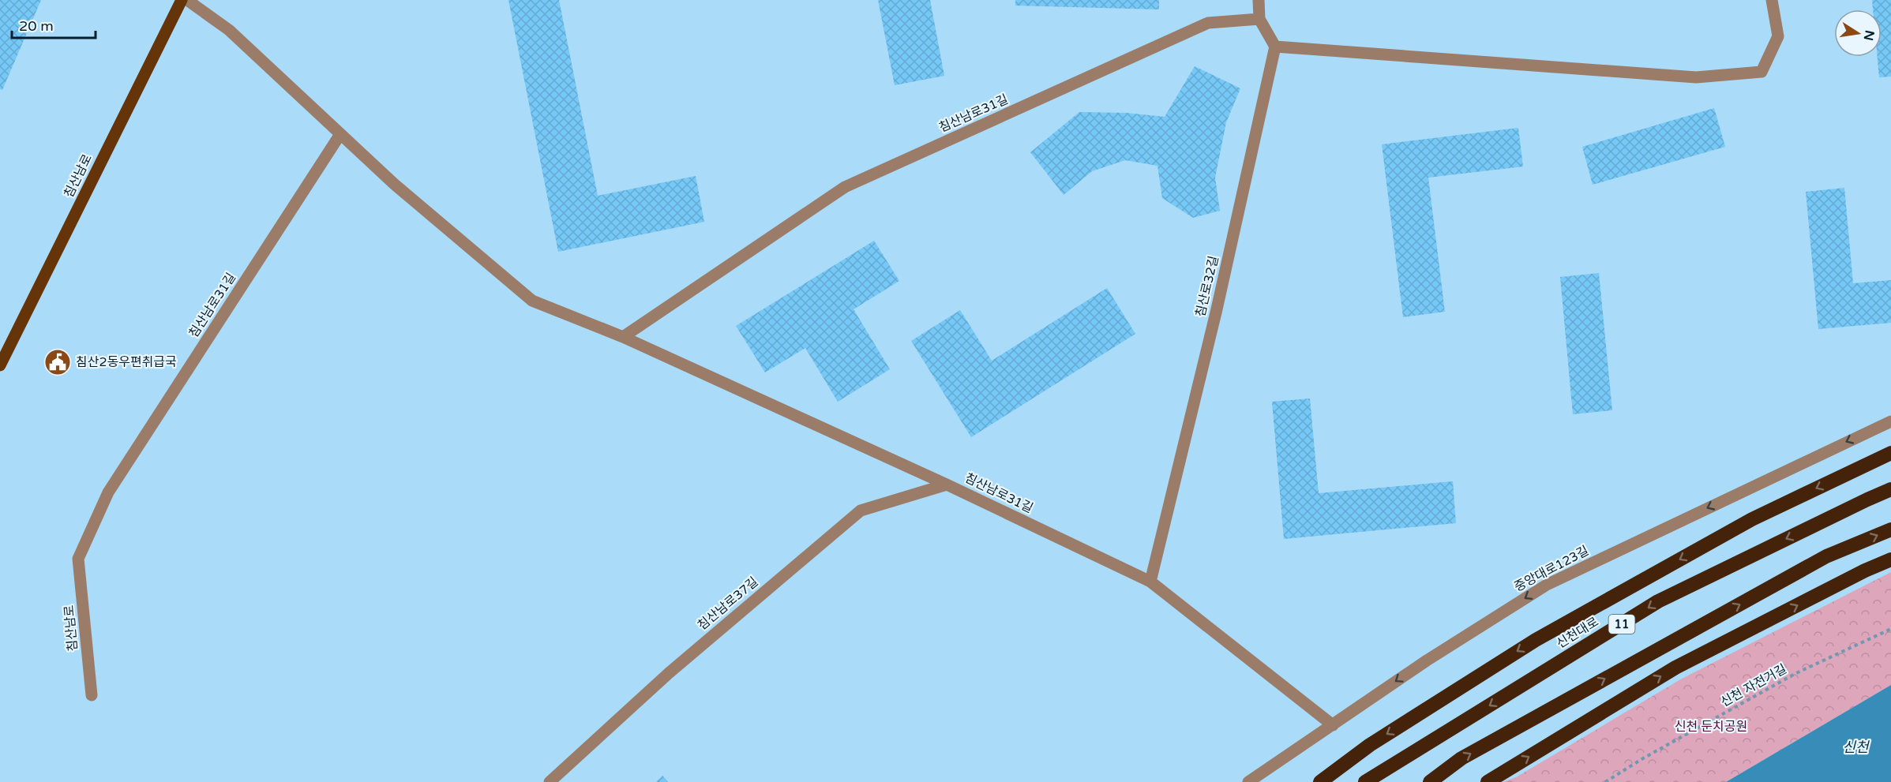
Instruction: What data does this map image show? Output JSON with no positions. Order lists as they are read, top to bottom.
{
  "streets": {
    "highway": ["11", "신천대로"],
    "main road": ["침산남로"],
    "street": [
      "침산남로31길",
      "침산로32길",
      "중앙대로123길",
      "침산남로37길"
    ],
    "path": ["신천 자전거길"]
  },
  "crossings": [
    ["침산남로31길", "침산남로"],
    ["침산남로31길", "침산로32길"],
    ["침산남로31길", "중앙대로123길"],
    ["침산남로31길", "침산남로37길"]
  ],
  "one_way": ["중앙대로123길"],
  "water": ["신천"],
  "parks": ["신천 둔치공원"],
  "places": {
    "public building": ["침산2동우편취급국"]
  },
  "scale_bar": "20 m",
  "north": "right"
}
